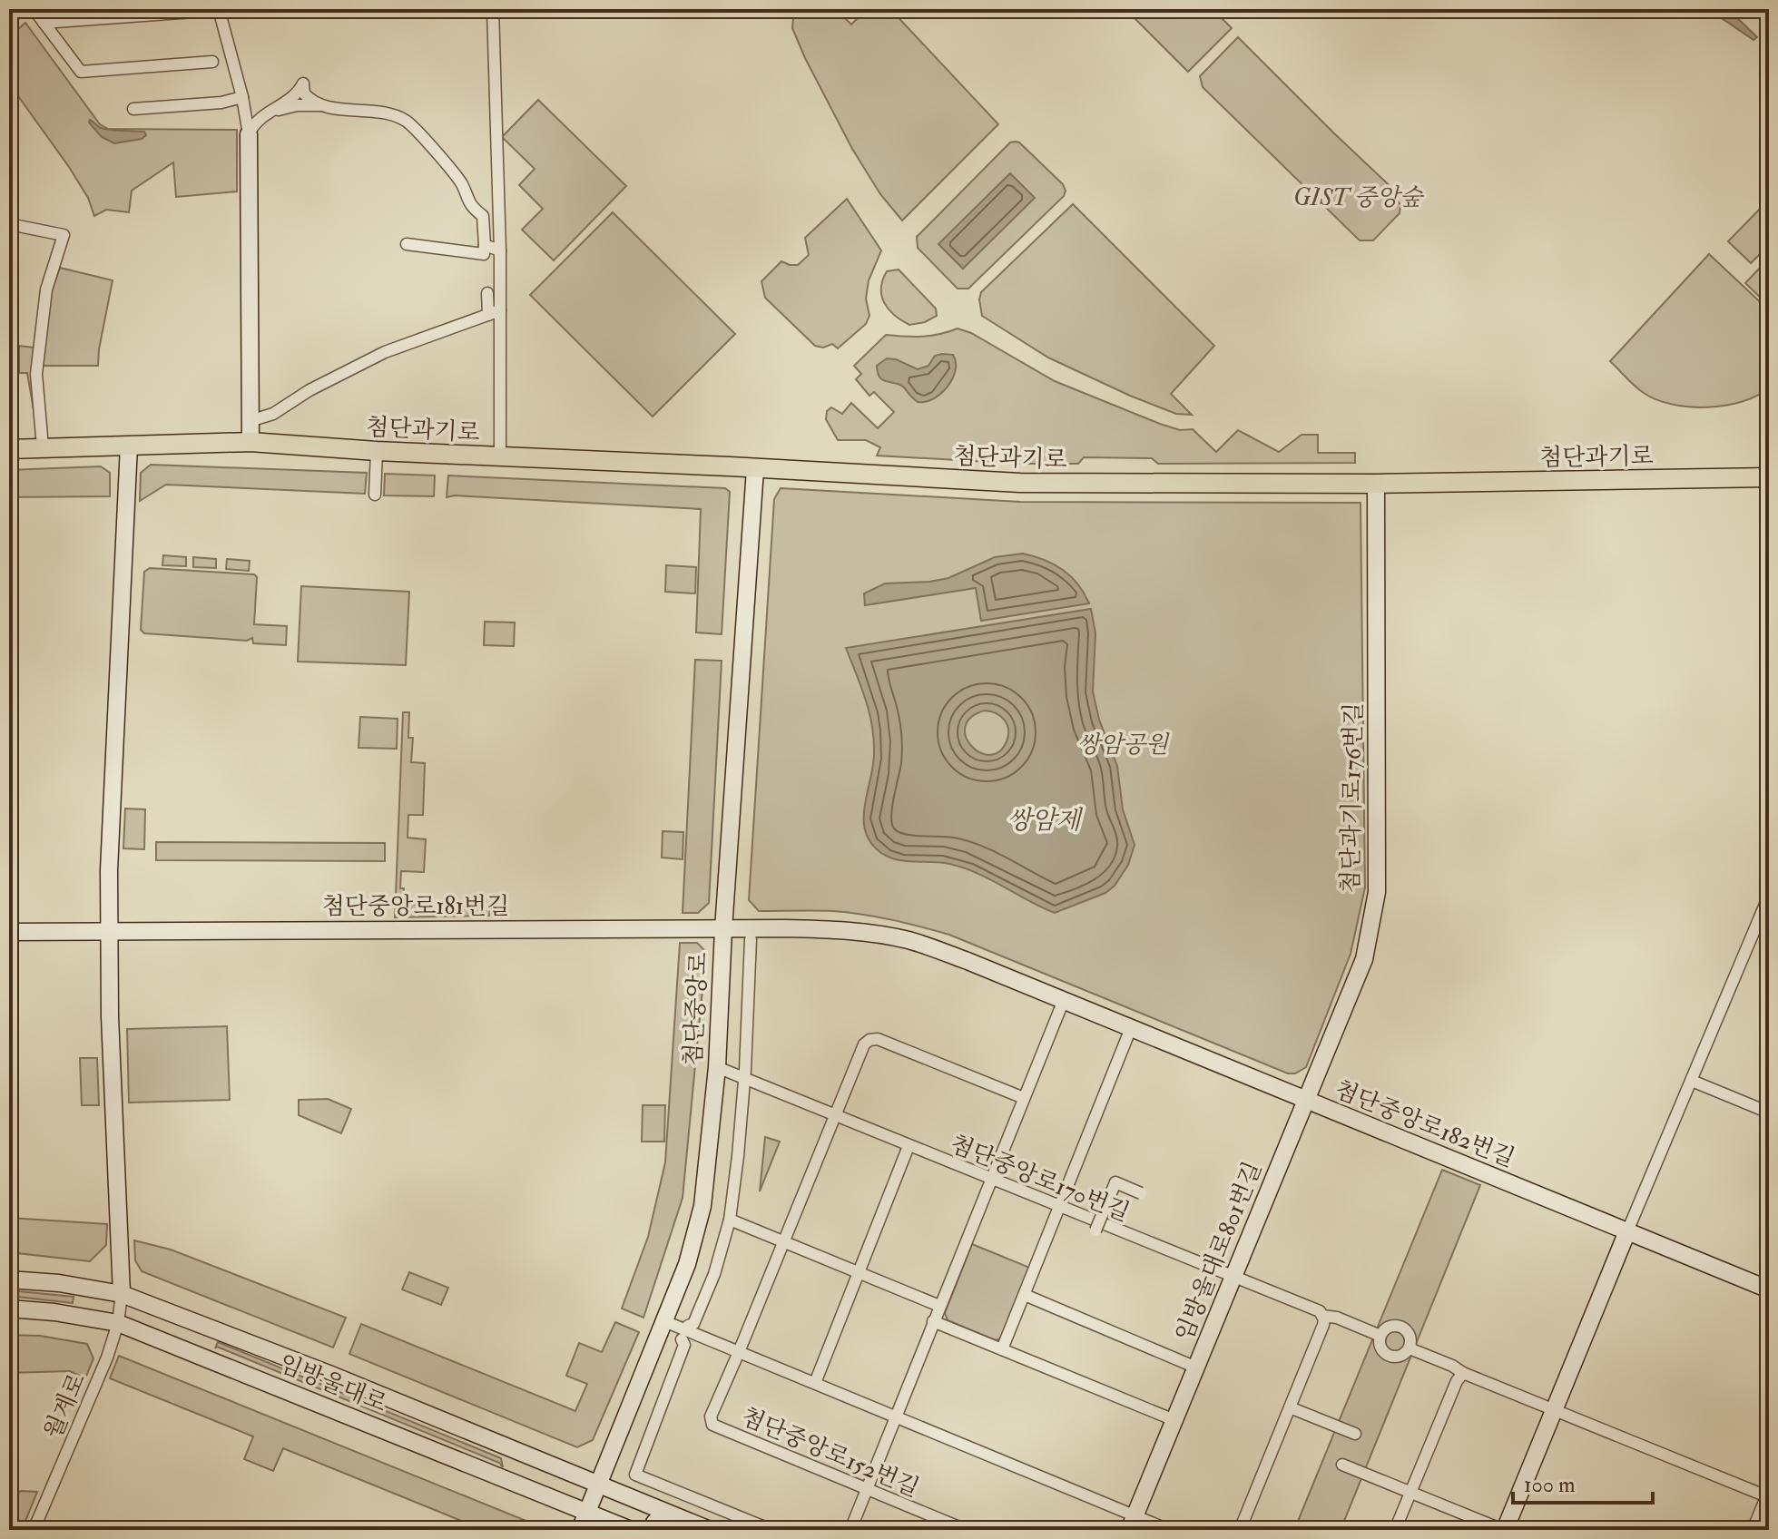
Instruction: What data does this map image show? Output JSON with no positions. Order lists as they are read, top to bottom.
{
  "streets": {
    "main road": ["첨단과기로"],
    "street": [
      "첨단과기로176번길",
      "첨단중앙로181번길",
      "첨단중앙로",
      "첨단중앙로182번길",
      "첨단중앙로170번길",
      "임방울대로801번길",
      "임방울대로",
      "월계로",
      "첨단중앙로152번길"
    ]
  },
  "crossings": [
    ["첨단과기로", "첨단과기로176번길"],
    ["첨단과기로", "첨단중앙로"],
    ["첨단과기로176번길", "첨단중앙로182번길"],
    ["첨단과기로176번길", "임방울대로801번길"],
    ["첨단중앙로181번길", "첨단중앙로"],
    ["첨단중앙로181번길", "첨단중앙로182번길"],
    ["첨단중앙로", "첨단중앙로182번길"],
    ["첨단중앙로", "첨단중앙로170번길"],
    ["첨단중앙로", "임방울대로"],
    ["첨단중앙로182번길", "임방울대로801번길"],
    ["첨단중앙로170번길", "임방울대로801번길"],
    ["첨단중앙로170번길", "첨단중앙로152번길"],
    ["임방울대로", "월계로"]
  ],
  "water": ["쌍암제"],
  "parks": ["GIST 중앙숲", "쌍암공원"],
  "scale_bar": "100 m"
}
